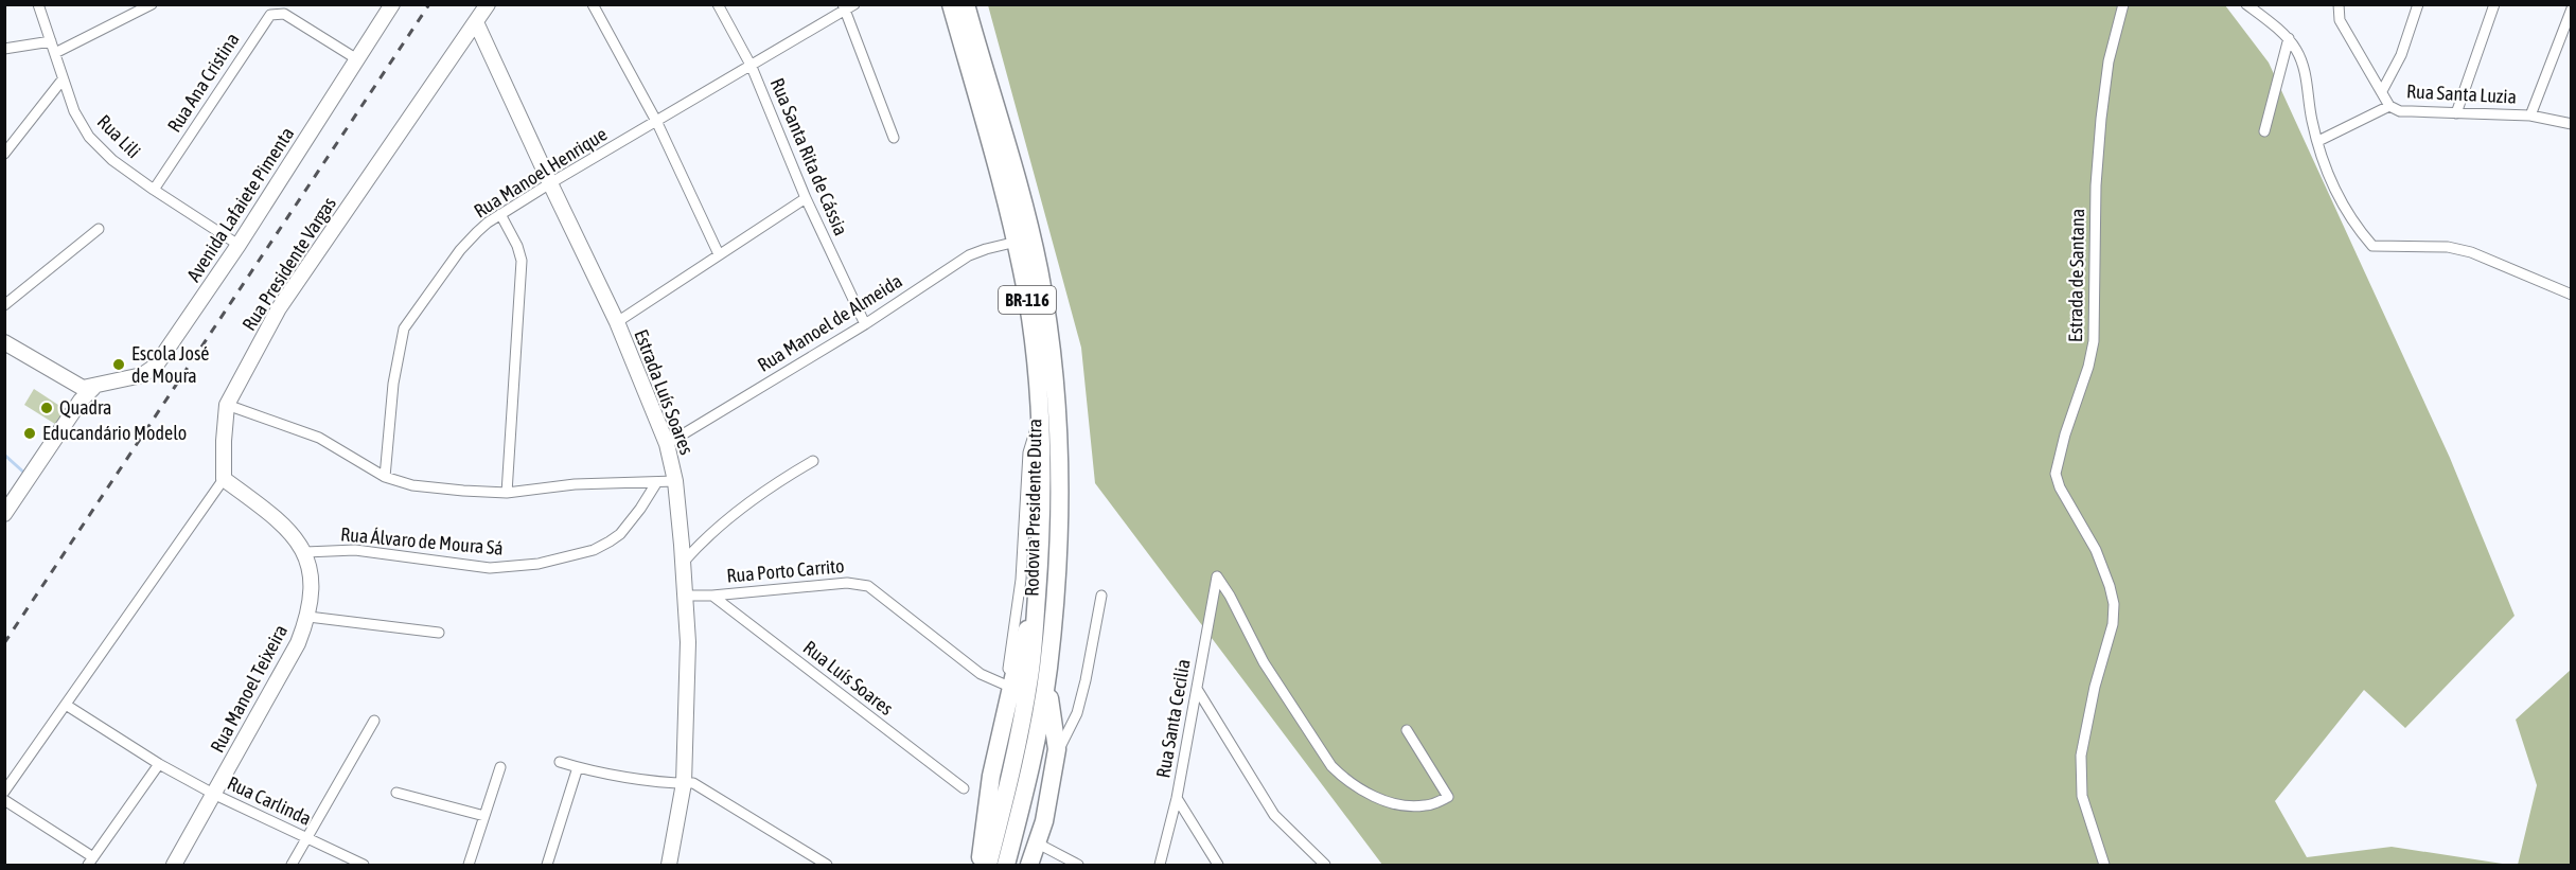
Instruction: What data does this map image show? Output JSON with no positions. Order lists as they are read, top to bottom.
{
  "streets": {
    "highway": ["BR-116", "Rodovia Presidente Dutra"],
    "main road": [
      "Avenida Lafaiete Pimenta",
      "Rua Presidente Vargas",
      "Estrada Luís Soares",
      "Rua Manoel Teixeira"
    ],
    "street": [
      "Rua Ana Cristina",
      "Rua Santa Luzia",
      "Rua Lili",
      "Rua Santa Rita de Cássia",
      "Rua Manoel Henrique",
      "Estrada de Santana",
      "Rua Manoel de Almeida",
      "Rua Álvaro de Moura Sá",
      "Rua Porto Carrito",
      "Rua Luís Soares",
      "Rua Santa Cecilia",
      "Rua Carlinda"
    ]
  },
  "crossings": [
    ["Rua Ana Cristina", "Rua Lili"],
    ["Rua Ana Cristina", "Avenida Lafaiete Pimenta"],
    ["Rua Lili", "Avenida Lafaiete Pimenta"],
    ["Rua Santa Rita de Cássia", "Rua Manoel Henrique"],
    ["Rua Santa Rita de Cássia", "Rua Manoel de Almeida"],
    ["Rua Manoel Henrique", "Estrada Luís Soares"],
    ["Rua Presidente Vargas", "Estrada Luís Soares"],
    ["Rua Presidente Vargas", "Rua Manoel Teixeira"],
    ["Rua Manoel de Almeida", "Estrada Luís Soares"],
    ["Rua Manoel de Almeida", "Rodovia Presidente Dutra"],
    ["Estrada Luís Soares", "Rua Porto Carrito"],
    ["Rua Álvaro de Moura Sá", "Rua Manoel Teixeira"],
    ["Rua Porto Carrito", "Rua Luís Soares"],
    ["Rua Manoel Teixeira", "Rua Carlinda"]
  ],
  "places": ["Escola José de Moura", "Quadra", "Educandário Modelo"]
}
